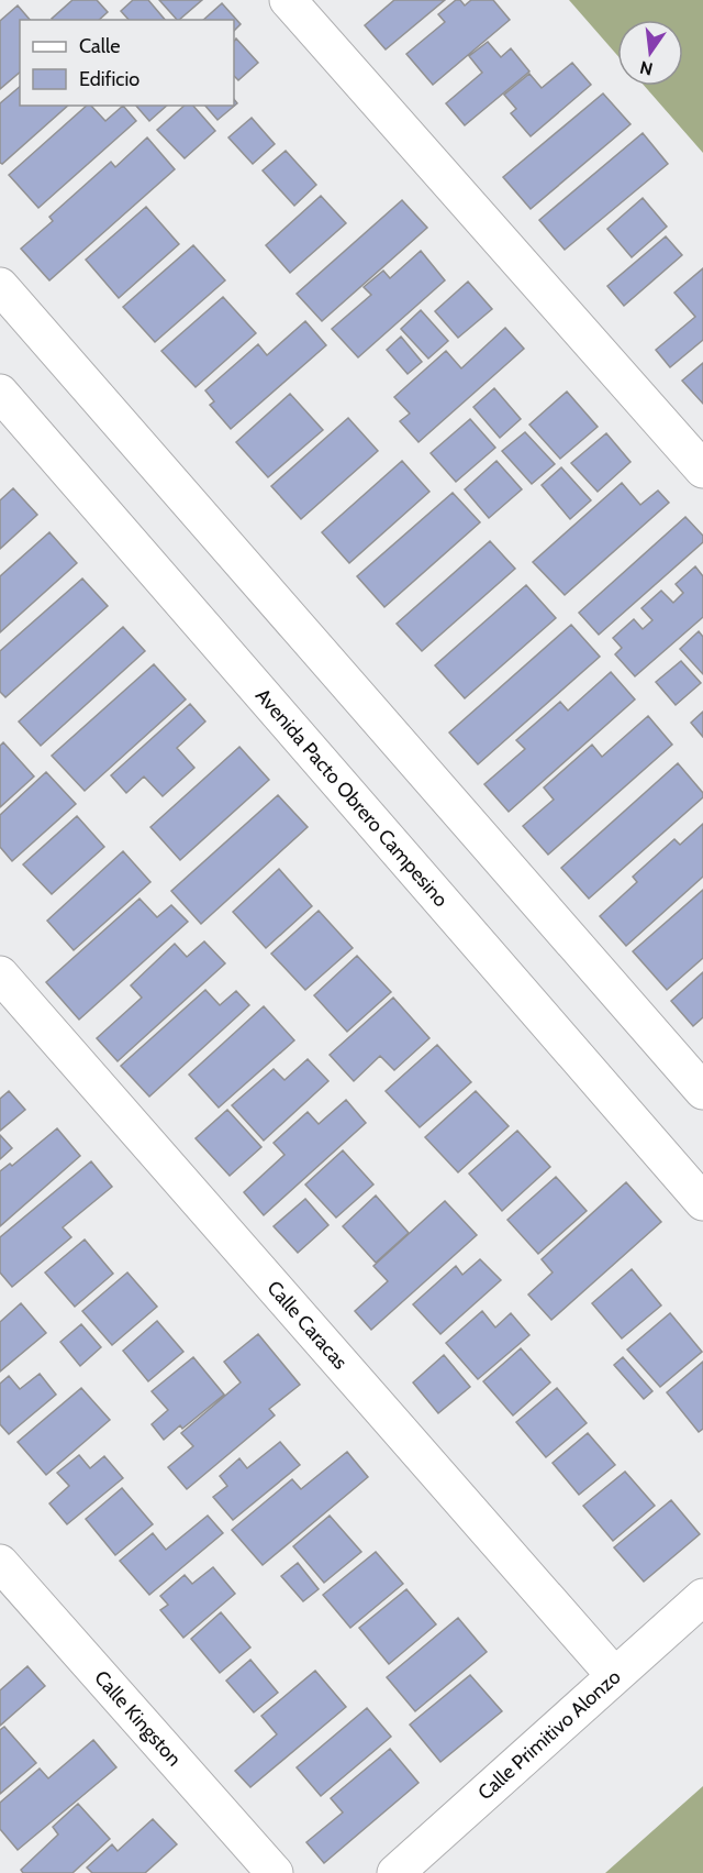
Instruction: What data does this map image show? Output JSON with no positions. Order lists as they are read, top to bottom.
{
  "streets": {
    "street": [
      "Avenida Pacto Obrero Campesino",
      "Calle Caracas",
      "Calle Kingston",
      "Calle Primitivo Alonzo"
    ]
  },
  "crossings": [
    ["Calle Caracas", "Calle Primitivo Alonzo"]
  ],
  "legend": ["Calle", "Edificio"],
  "north": "bottom"
}
